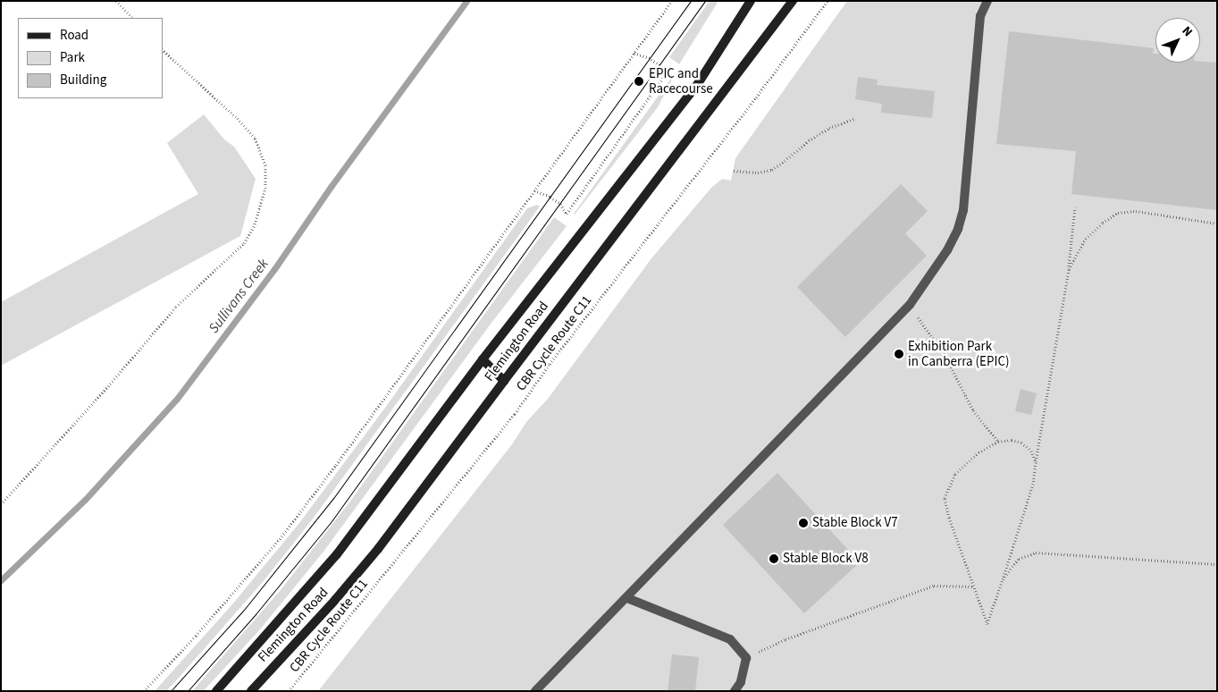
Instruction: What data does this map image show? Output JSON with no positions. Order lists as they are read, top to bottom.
{
  "streets": {
    "main road": ["Flemington Road"],
    "path": ["CBR Cycle Route C11"]
  },
  "water": ["Sullivans Creek"],
  "places": [
    "EPIC and Racecourse",
    "Exhibition Park in Canberra (EPIC)",
    "Stable Block V7",
    "Stable Block V8"
  ],
  "legend": ["Road", "Park", "Building"],
  "north": "top right"
}
